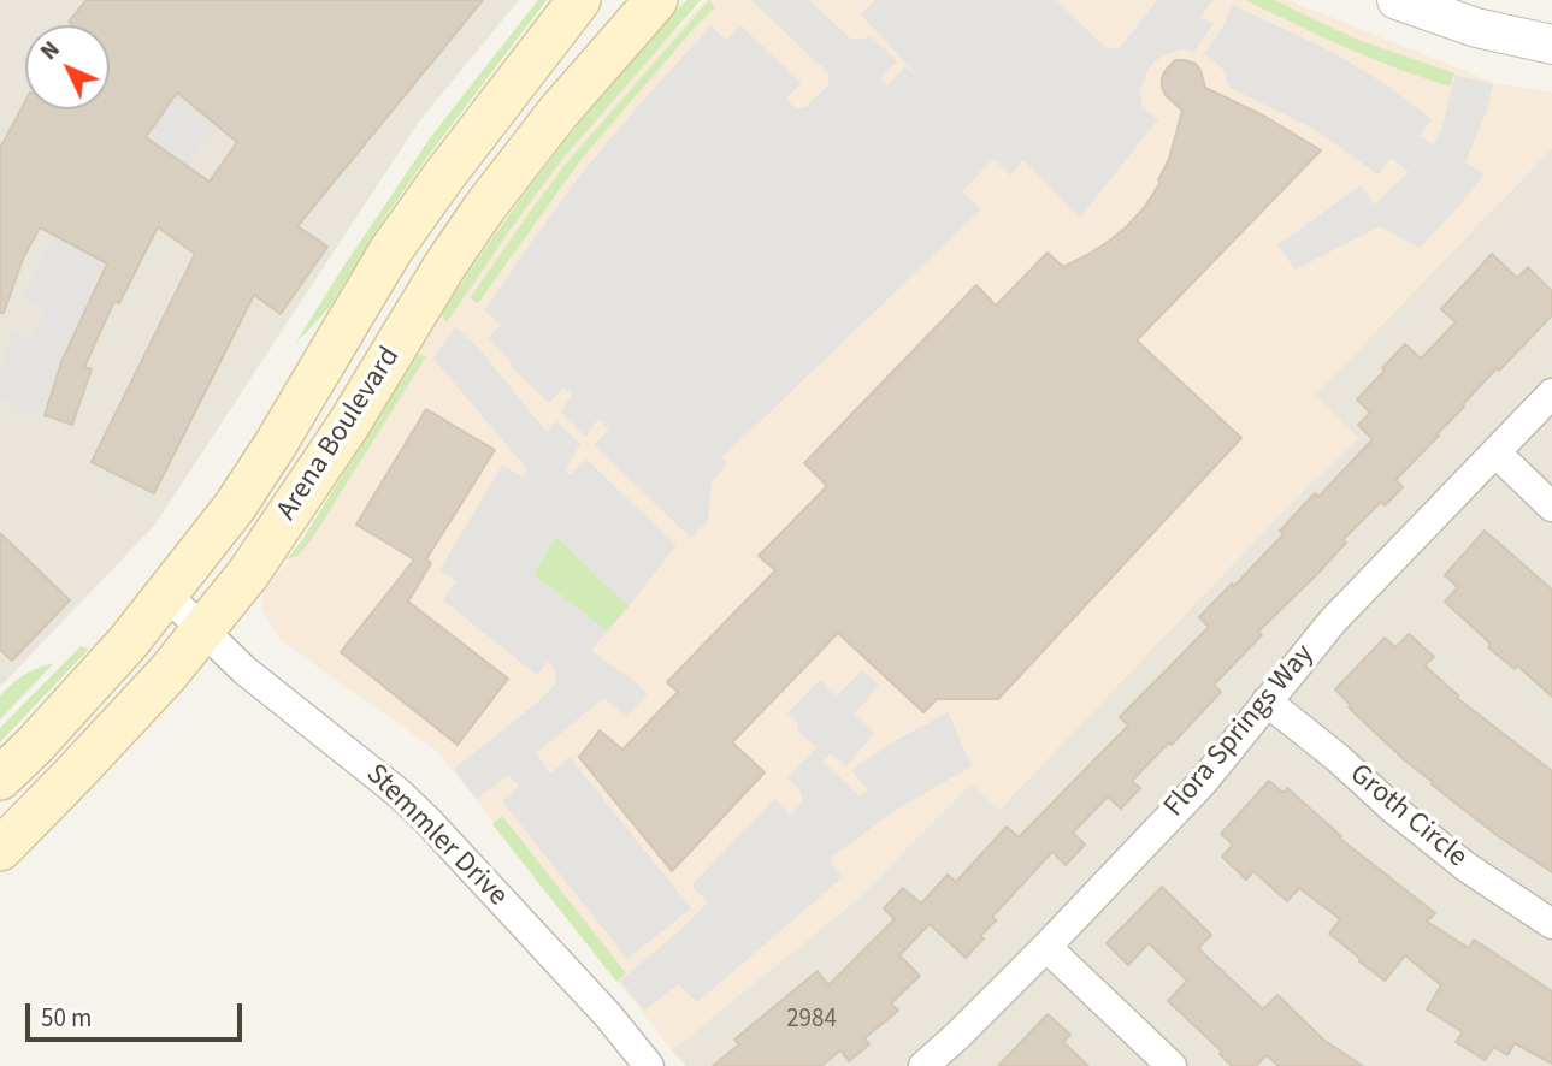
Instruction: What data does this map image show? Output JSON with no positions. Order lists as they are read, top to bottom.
{
  "streets": {
    "main road": ["Arena Boulevard"],
    "street": ["Flora Springs Way", "Groth Circle", "Stemmler Drive"]
  },
  "crossings": [
    ["Arena Boulevard", "Stemmler Drive"],
    ["Flora Springs Way", "Groth Circle"]
  ],
  "house_numbers": ["2984"],
  "scale_bar": "50 m",
  "north": "top left"
}
